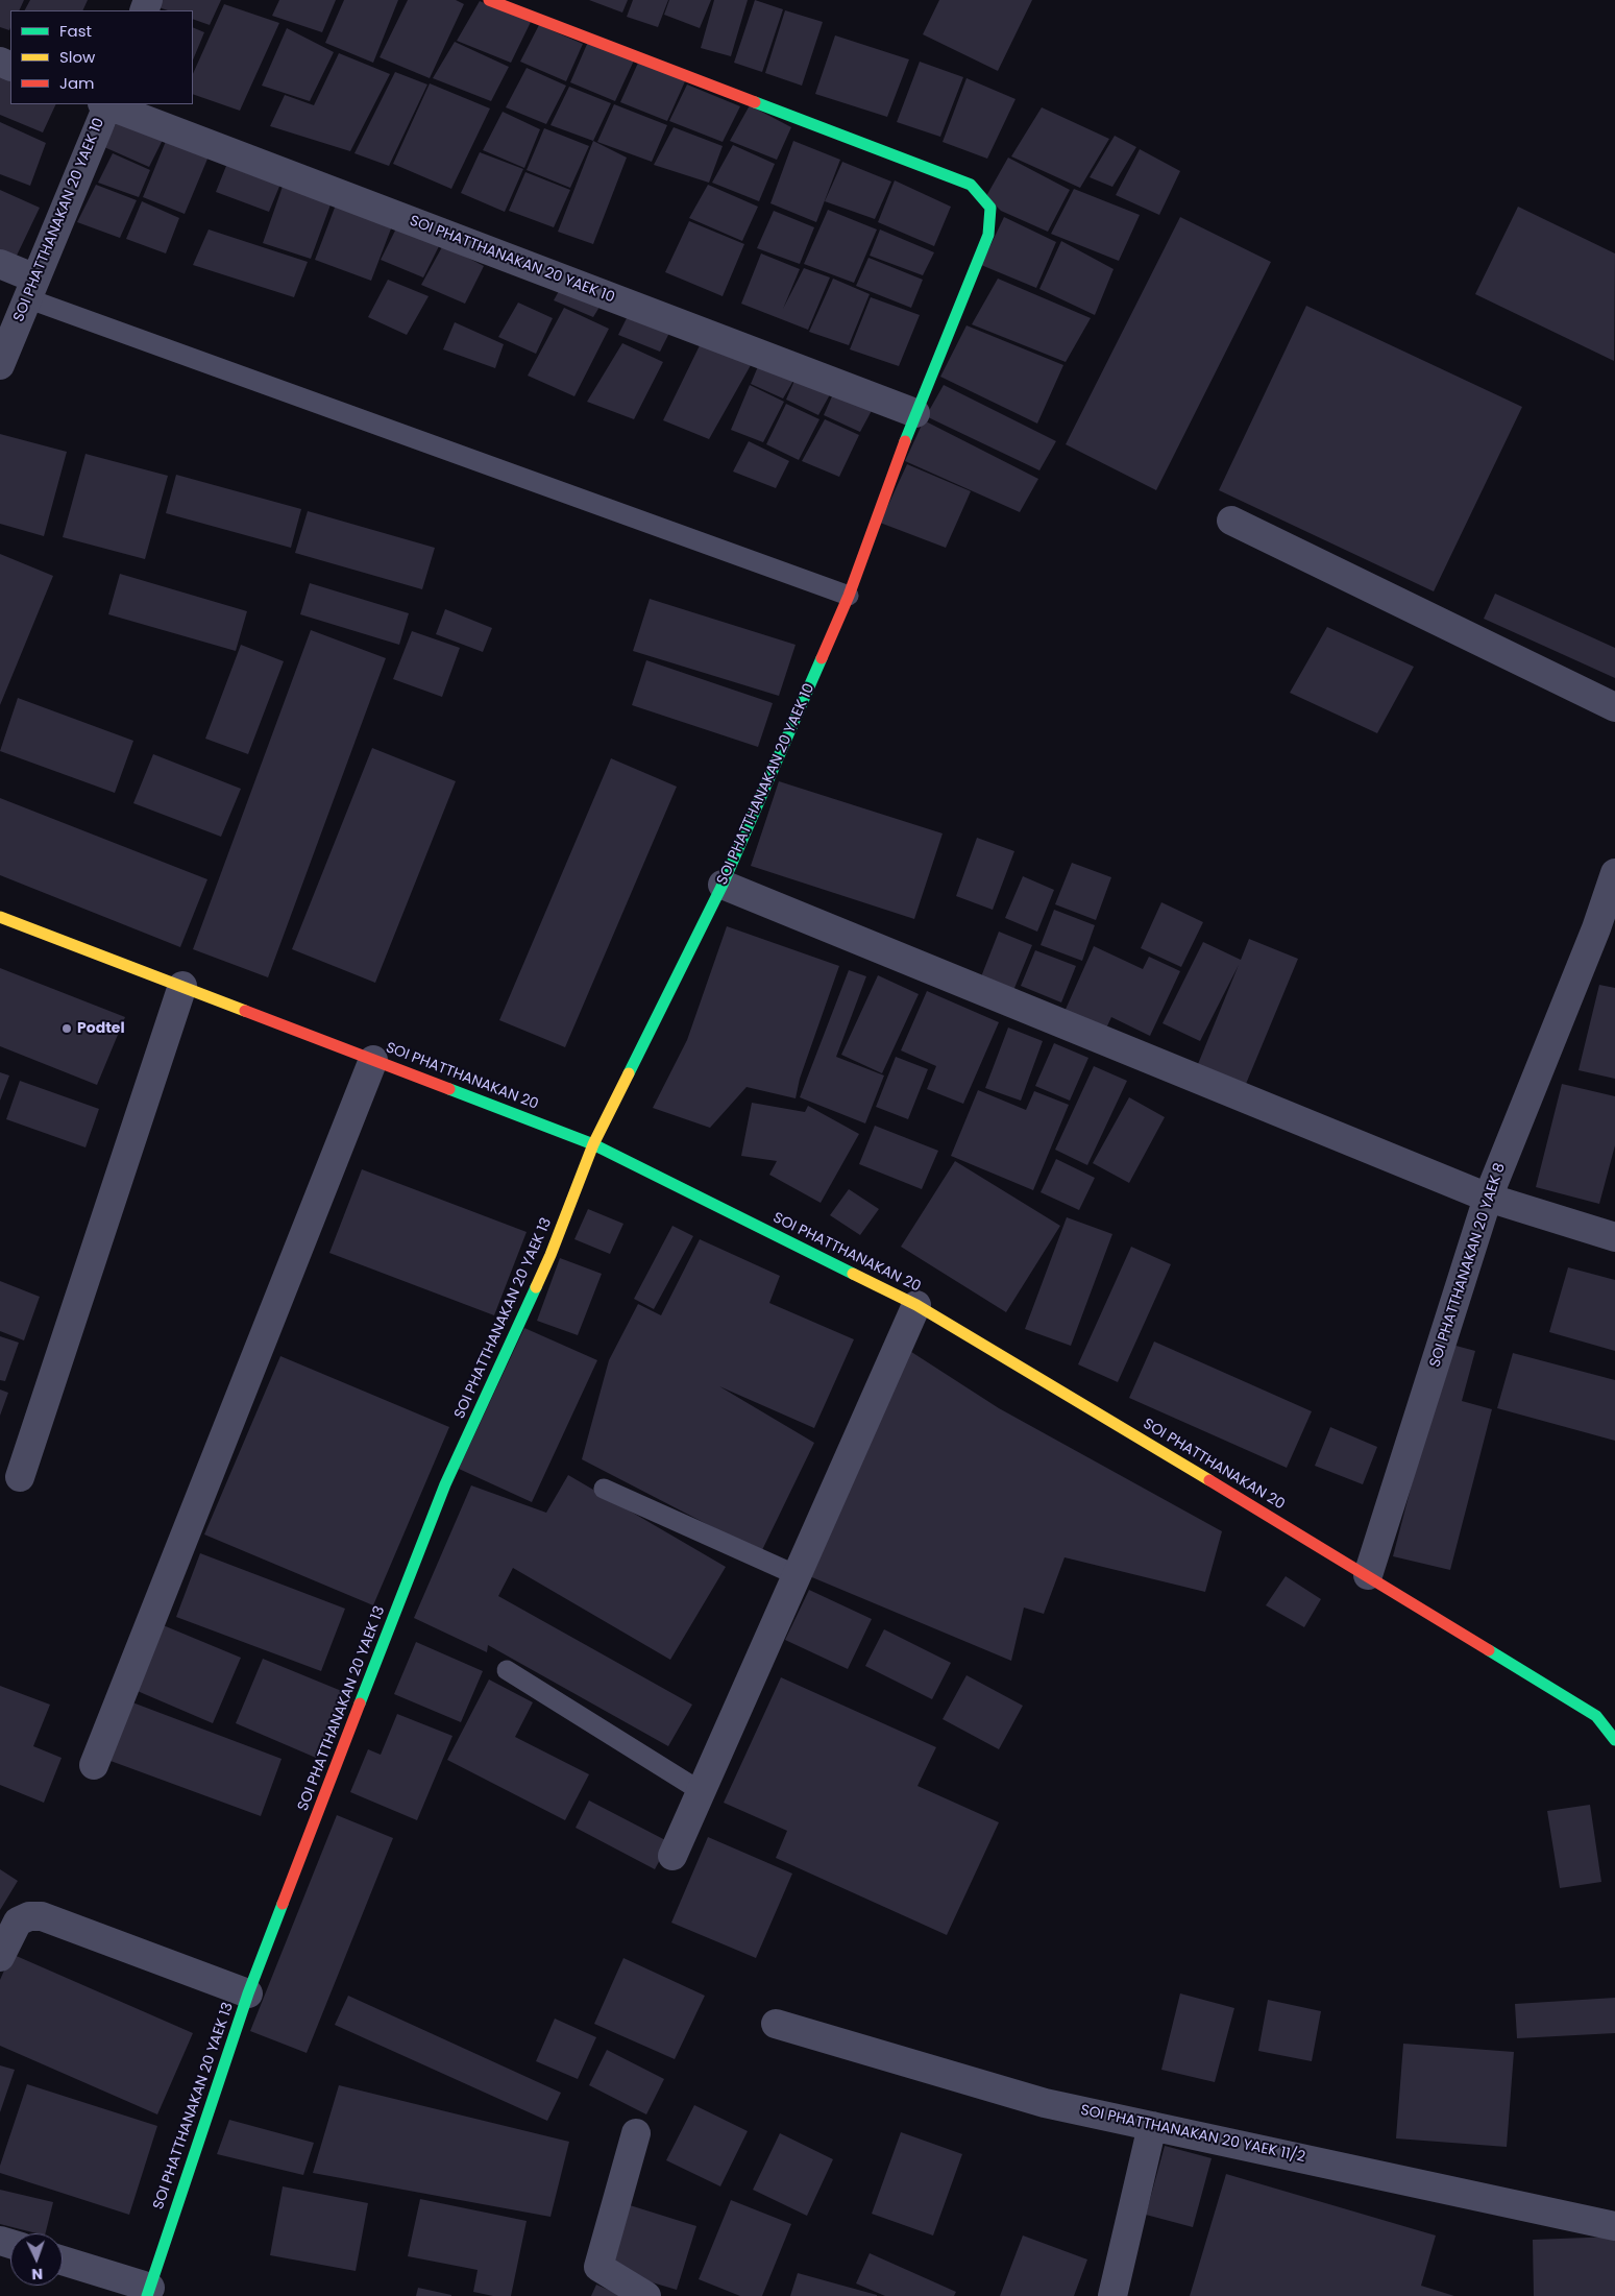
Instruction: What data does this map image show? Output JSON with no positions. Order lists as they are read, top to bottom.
{
  "streets": {
    "street": [
      "SOI PHATTHANAKAN 20 YAEK 10",
      "SOI PHATTHANAKAN 20",
      "SOI PHATTHANAKAN 20 YAEK 8",
      "SOI PHATTHANAKAN 20 YAEK 13",
      "SOI PHATTHANAKAN 20 YAEK 11/2"
    ]
  },
  "crossings": [
    ["SOI PHATTHANAKAN 20 YAEK 10", "SOI PHATTHANAKAN 20"],
    ["SOI PHATTHANAKAN 20 YAEK 10", "SOI PHATTHANAKAN 20 YAEK 13"],
    ["SOI PHATTHANAKAN 20", "SOI PHATTHANAKAN 20 YAEK 8"],
    ["SOI PHATTHANAKAN 20", "SOI PHATTHANAKAN 20 YAEK 13"]
  ],
  "places": ["Podtel"],
  "legend": ["Fast", "Slow", "Jam"],
  "north": "bottom"
}
